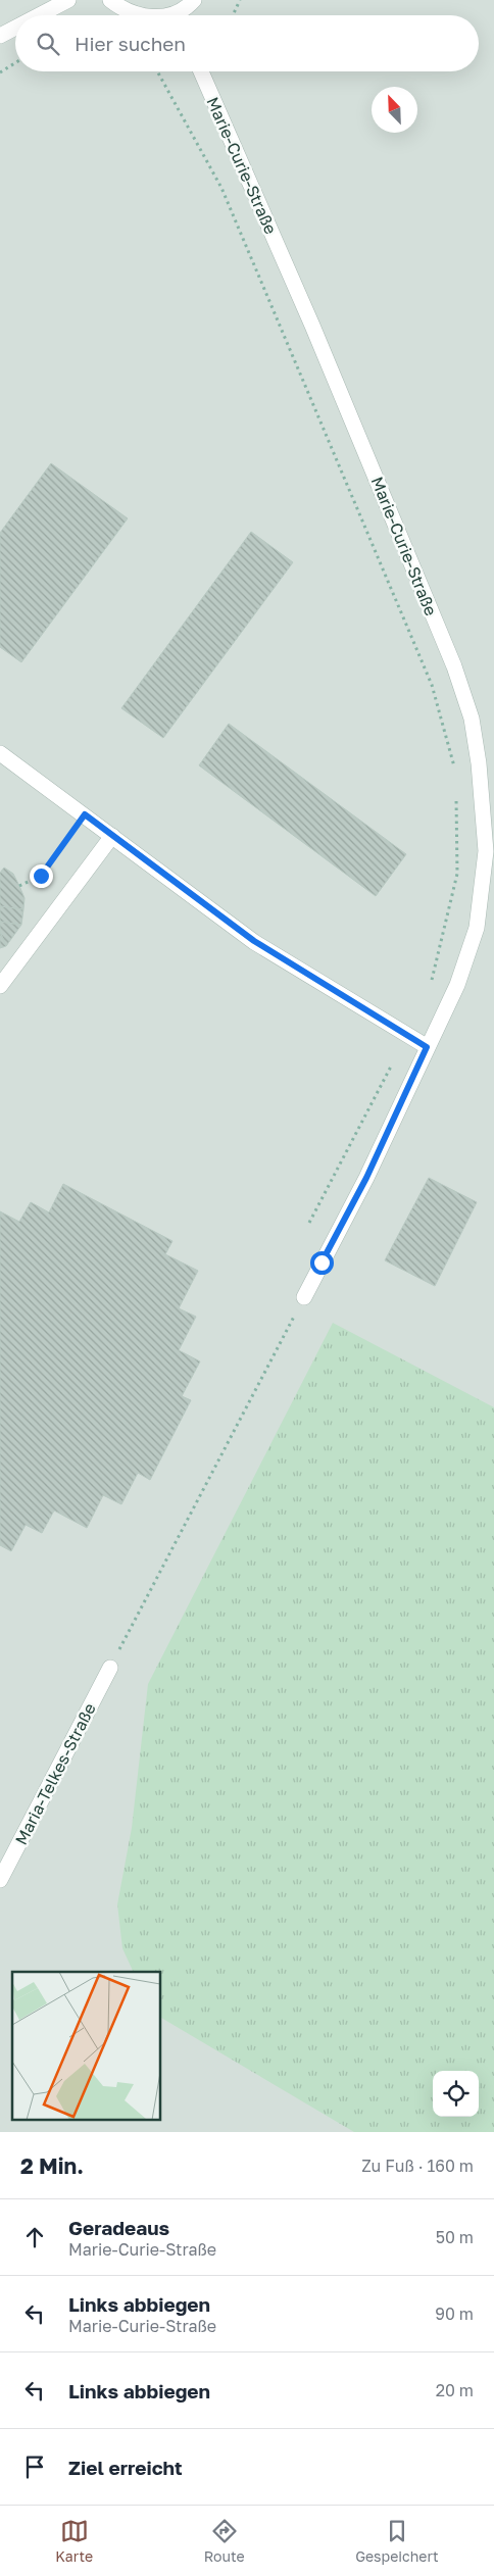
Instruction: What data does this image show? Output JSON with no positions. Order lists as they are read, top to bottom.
{
  "streets": {
    "street": ["Marie-Curie-Straße", "Maria-Telkes-Straße"]
  },
  "north": "top left",
  "page": {
    "search": "Hier suchen",
    "heading": ["2 Min.", "Zu Fuß · 160 m"],
    "list": [
      ["Geradeaus", "Marie-Curie-Straße", "50 m"],
      ["Links abbiegen", "Marie-Curie-Straße", "90 m"],
      ["Links abbiegen", "20 m"],
      "Ziel erreicht"
    ],
    "nav": ["Karte", "Route", "Gespeichert"]
  }
}
